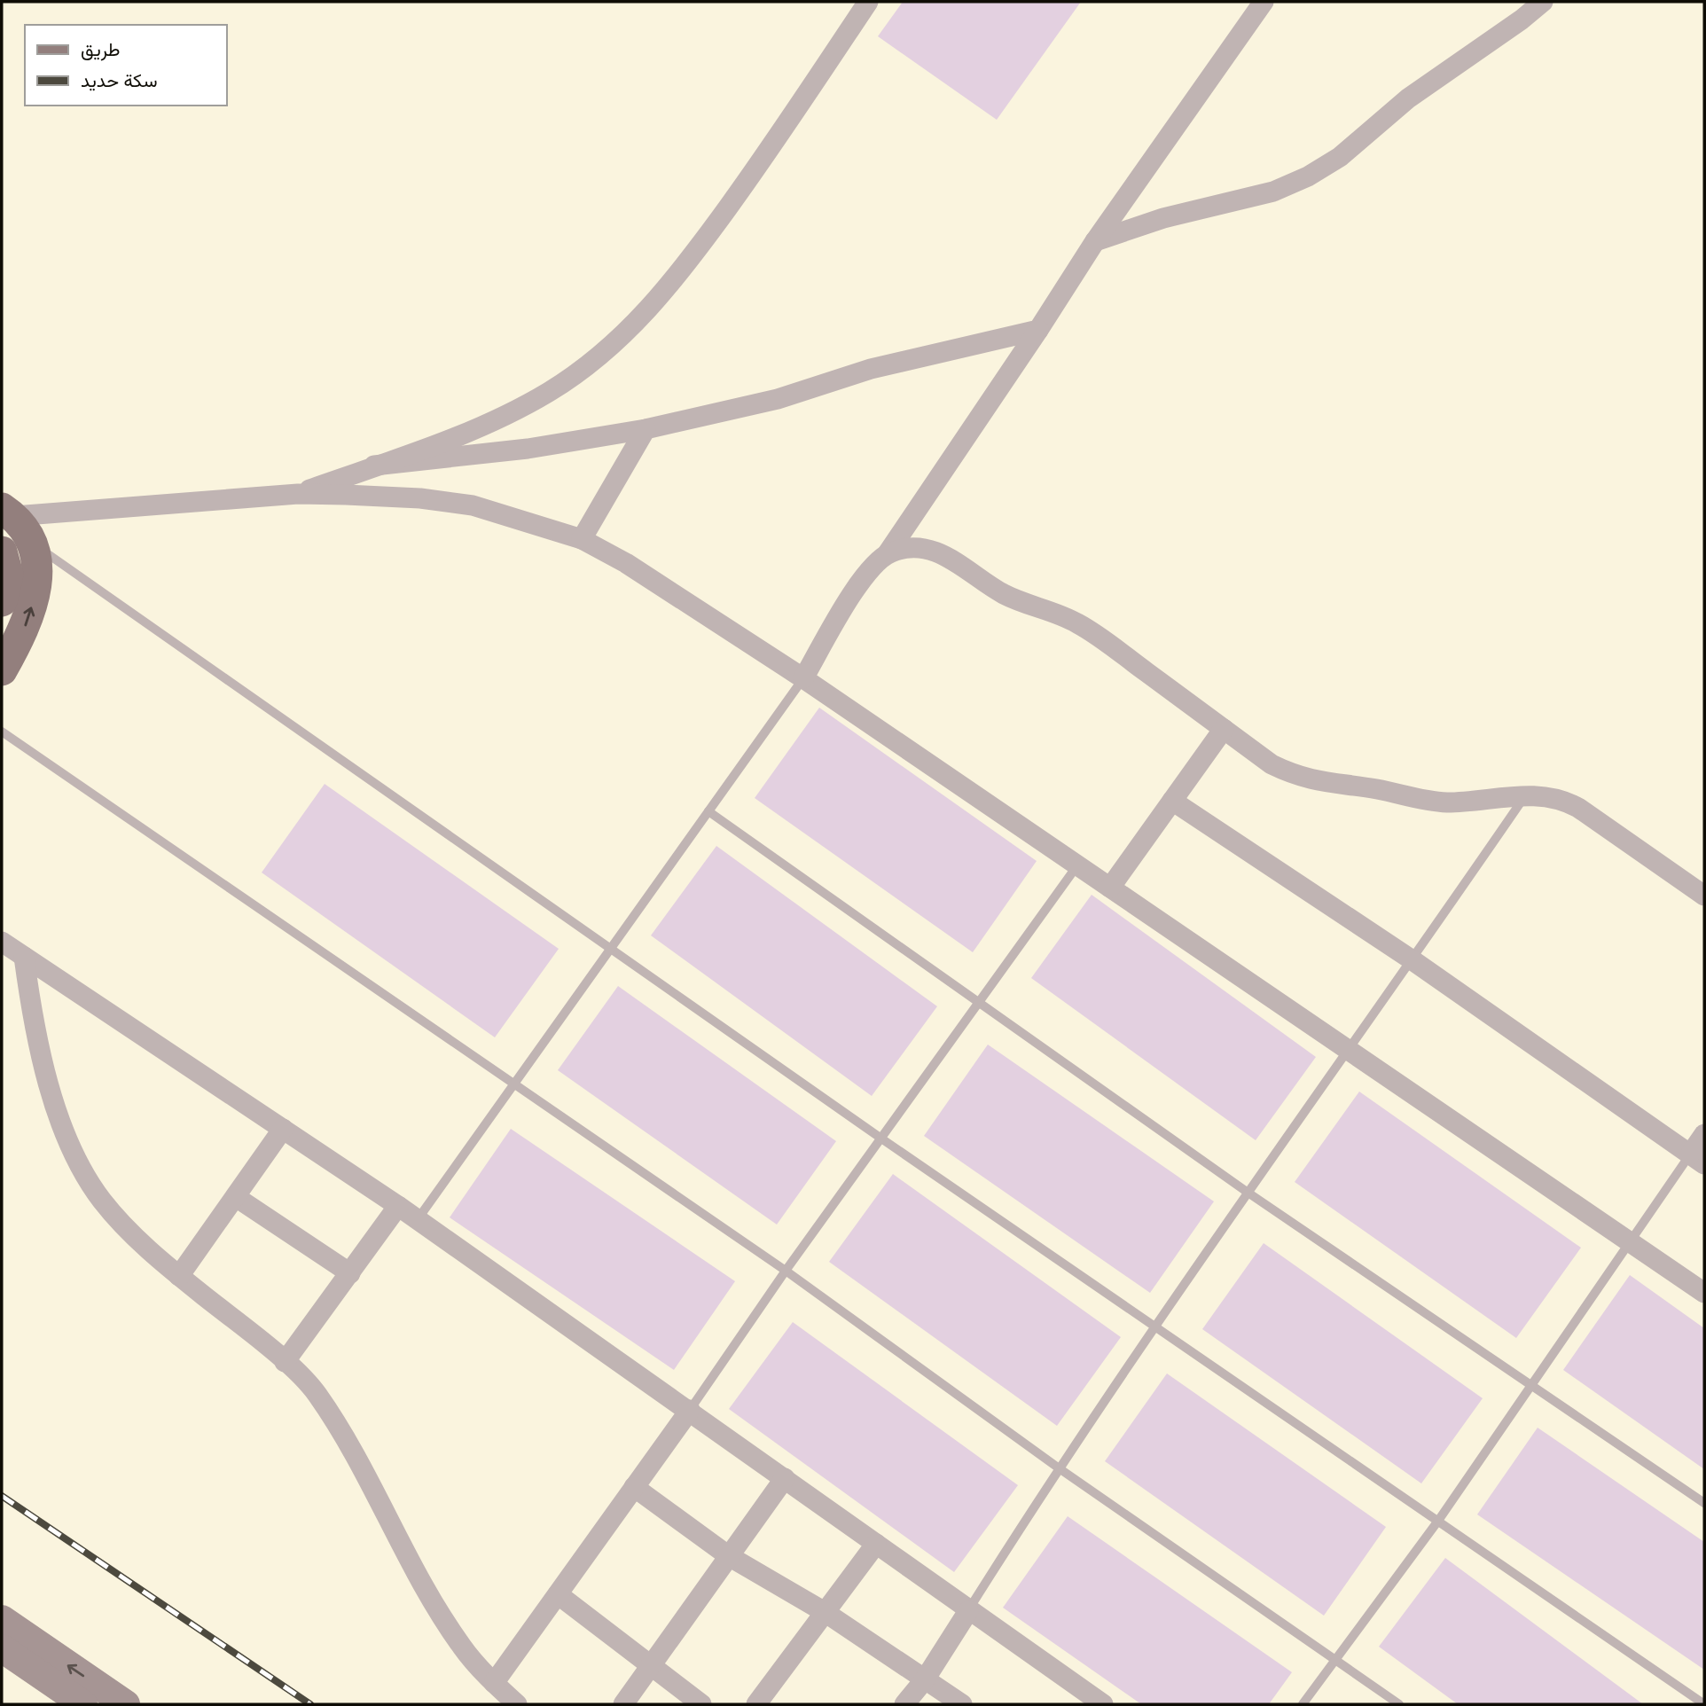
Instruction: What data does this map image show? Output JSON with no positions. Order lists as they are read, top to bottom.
{
  "legend": ["طريق", "سكة حديد"]
}
